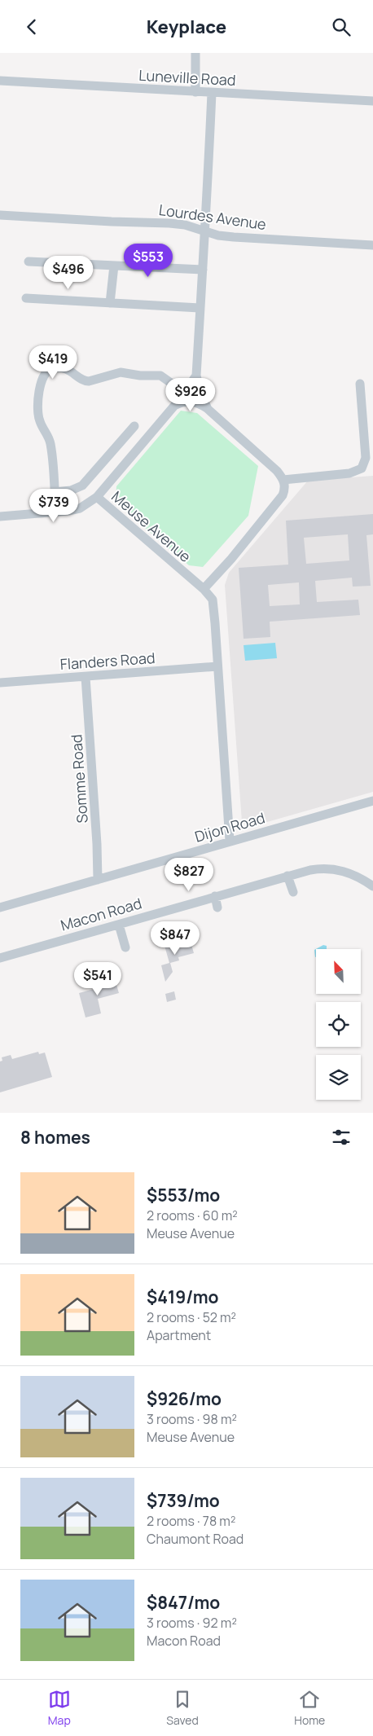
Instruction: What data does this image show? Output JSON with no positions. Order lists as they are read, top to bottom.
{
  "streets": {
    "street": [
      "Luneville Road",
      "Lourdes Avenue",
      "Meuse Avenue",
      "Flanders Road",
      "Somme Road",
      "Dijon Road",
      "Macon Road"
    ]
  },
  "crossings": [
    ["Meuse Avenue", "Flanders Road"],
    ["Meuse Avenue", "Dijon Road"],
    ["Flanders Road", "Somme Road"],
    ["Somme Road", "Dijon Road"]
  ],
  "north": "top left",
  "page": {
    "header": "Keyplace",
    "price": [
      "$553",
      "$496",
      "$419",
      "$926",
      "$739",
      "$827",
      "$847",
      "$541"
    ],
    "heading": "8 homes",
    "list": [
      {
        "name": "$553/mo",
        "note": "2 rooms · 60 m² · Meuse Avenue"
      },
      {
        "name": "$419/mo",
        "note": "2 rooms · 52 m² · Apartment"
      },
      {
        "name": "$926/mo",
        "note": "3 rooms · 98 m² · Meuse Avenue"
      },
      {
        "name": "$739/mo",
        "note": "2 rooms · 78 m² · Chaumont Road"
      },
      {
        "name": "$847/mo",
        "note": "3 rooms · 92 m² · Macon Road"
      }
    ],
    "tabs": ["Map", "Saved", "Home"]
  }
}
